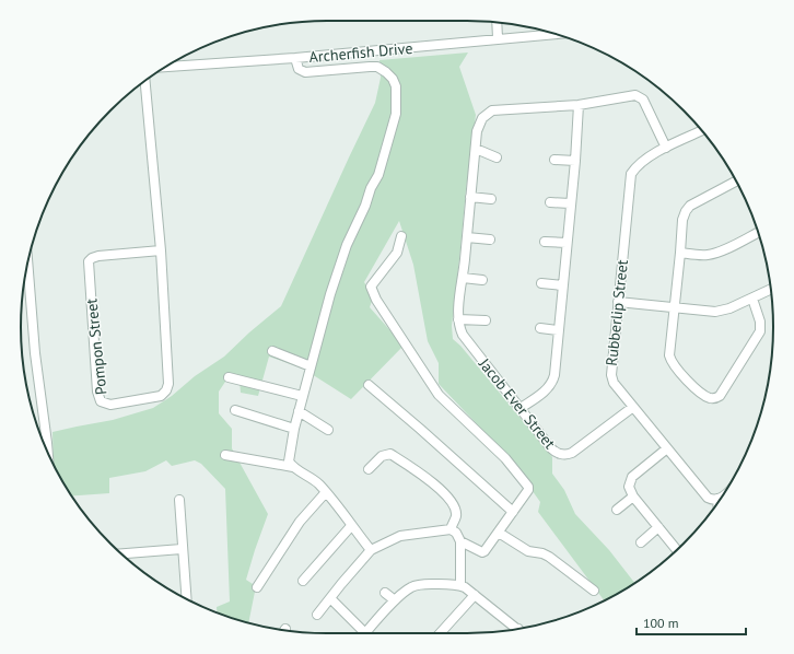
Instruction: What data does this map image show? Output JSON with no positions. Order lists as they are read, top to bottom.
{
  "streets": {
    "street": [
      "Archerfish Drive",
      "Rubberlip Street",
      "Pompon Street",
      "Jacob Ever Street"
    ]
  },
  "crossings": [
    ["Rubberlip Street", "Jacob Ever Street"]
  ],
  "scale_bar": "100 m"
}
